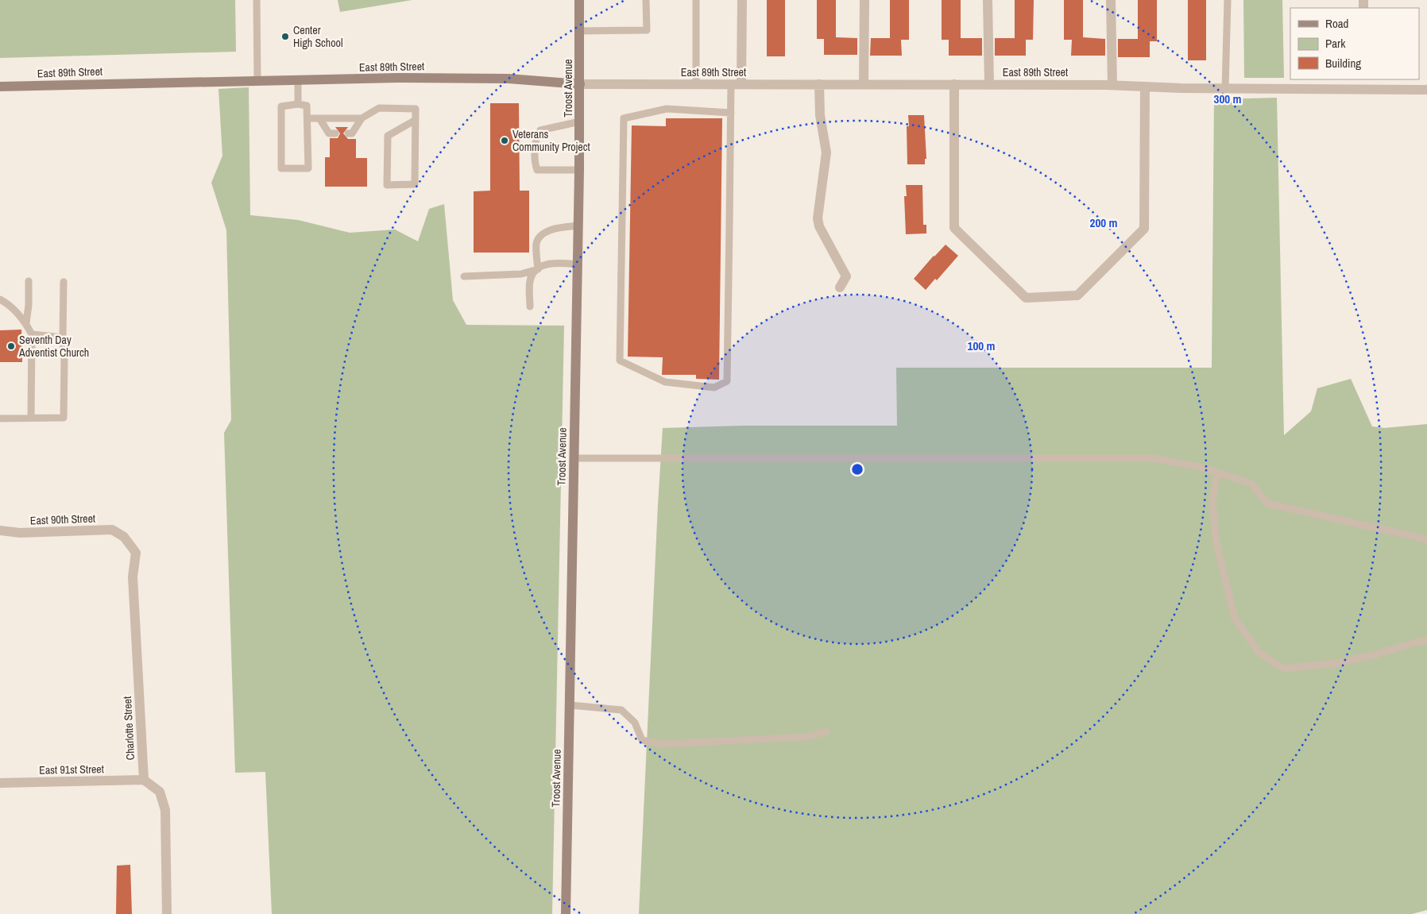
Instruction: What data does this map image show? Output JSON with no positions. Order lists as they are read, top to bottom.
{
  "streets": {
    "main road": ["East 89th Street", "Troost Avenue"],
    "street": ["East 90th Street", "Charlotte Street", "East 91st Street"]
  },
  "crossings": [
    ["East 89th Street", "Troost Avenue"],
    ["East 90th Street", "Charlotte Street"],
    ["Charlotte Street", "East 91st Street"]
  ],
  "places": ["Center High School", "Veterans Community Project", "Seventh Day Adventist Church"],
  "legend": ["Road", "Park", "Building"],
  "rings": ["300 m", "200 m", "100 m"]
}
